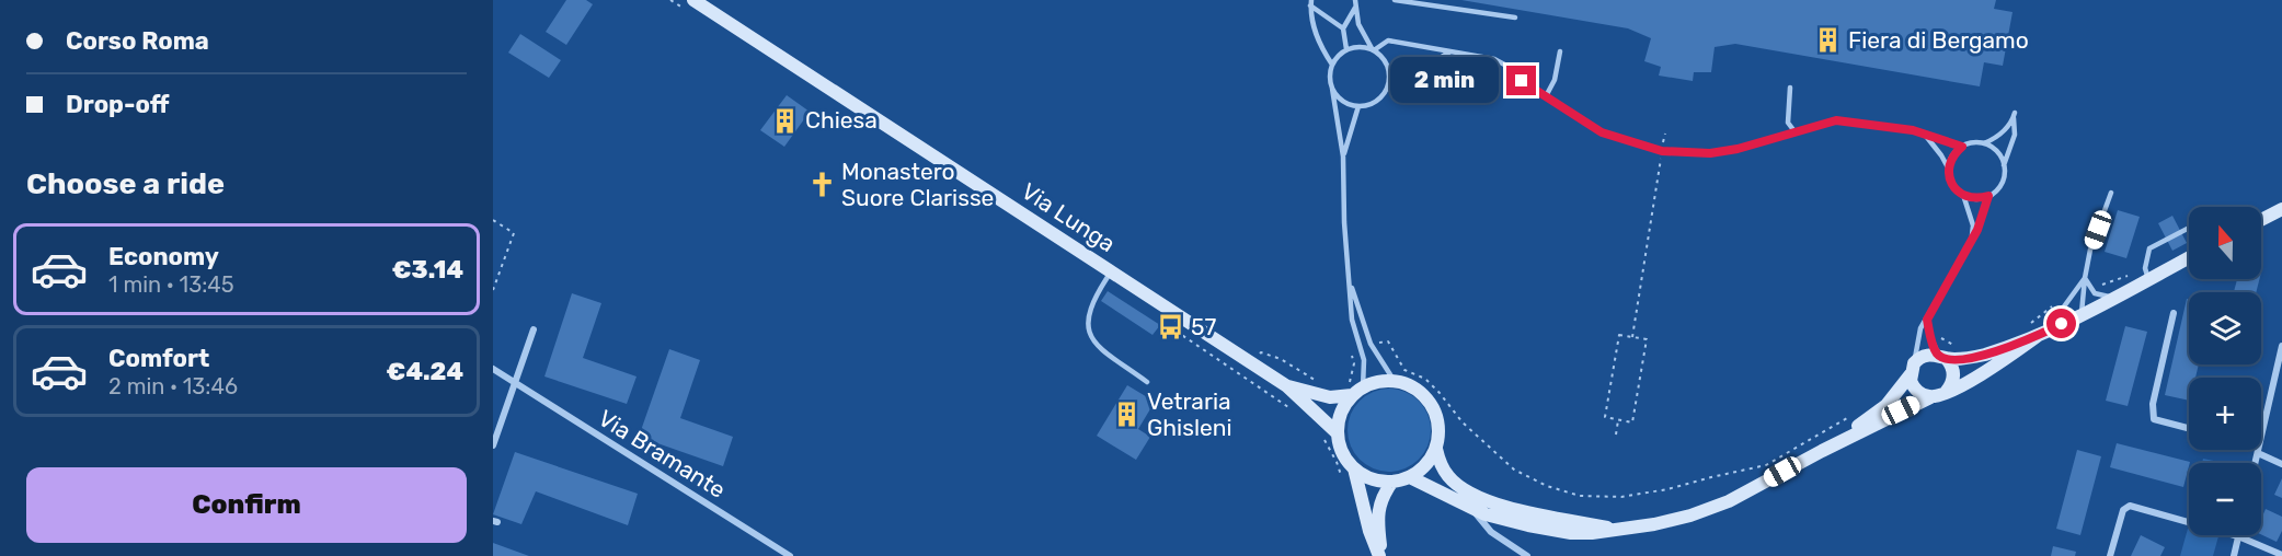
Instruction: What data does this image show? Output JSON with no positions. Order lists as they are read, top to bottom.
{
  "streets": {
    "street": ["Via Lunga", "Via Bramante"]
  },
  "places": {
    "building": ["Fiera di Bergamo", "Chiesa", "Vetraria Ghisleni"],
    "church": ["Monastero Suore Clarisse"],
    "bus stop": ["57"]
  },
  "north": "top",
  "page": {
    "banner": ["Corso Roma", "Drop-off"],
    "bubble": "2 min",
    "heading": "Choose a ride",
    "map_buttons": ["+", "−"],
    "list": [
      {
        "name": "Economy",
        "note": "1 min · 13:45",
        "value": "€3.14"
      },
      {
        "name": "Comfort",
        "note": "2 min · 13:46",
        "value": "€4.24"
      }
    ],
    "buttons": "Confirm"
  }
}
